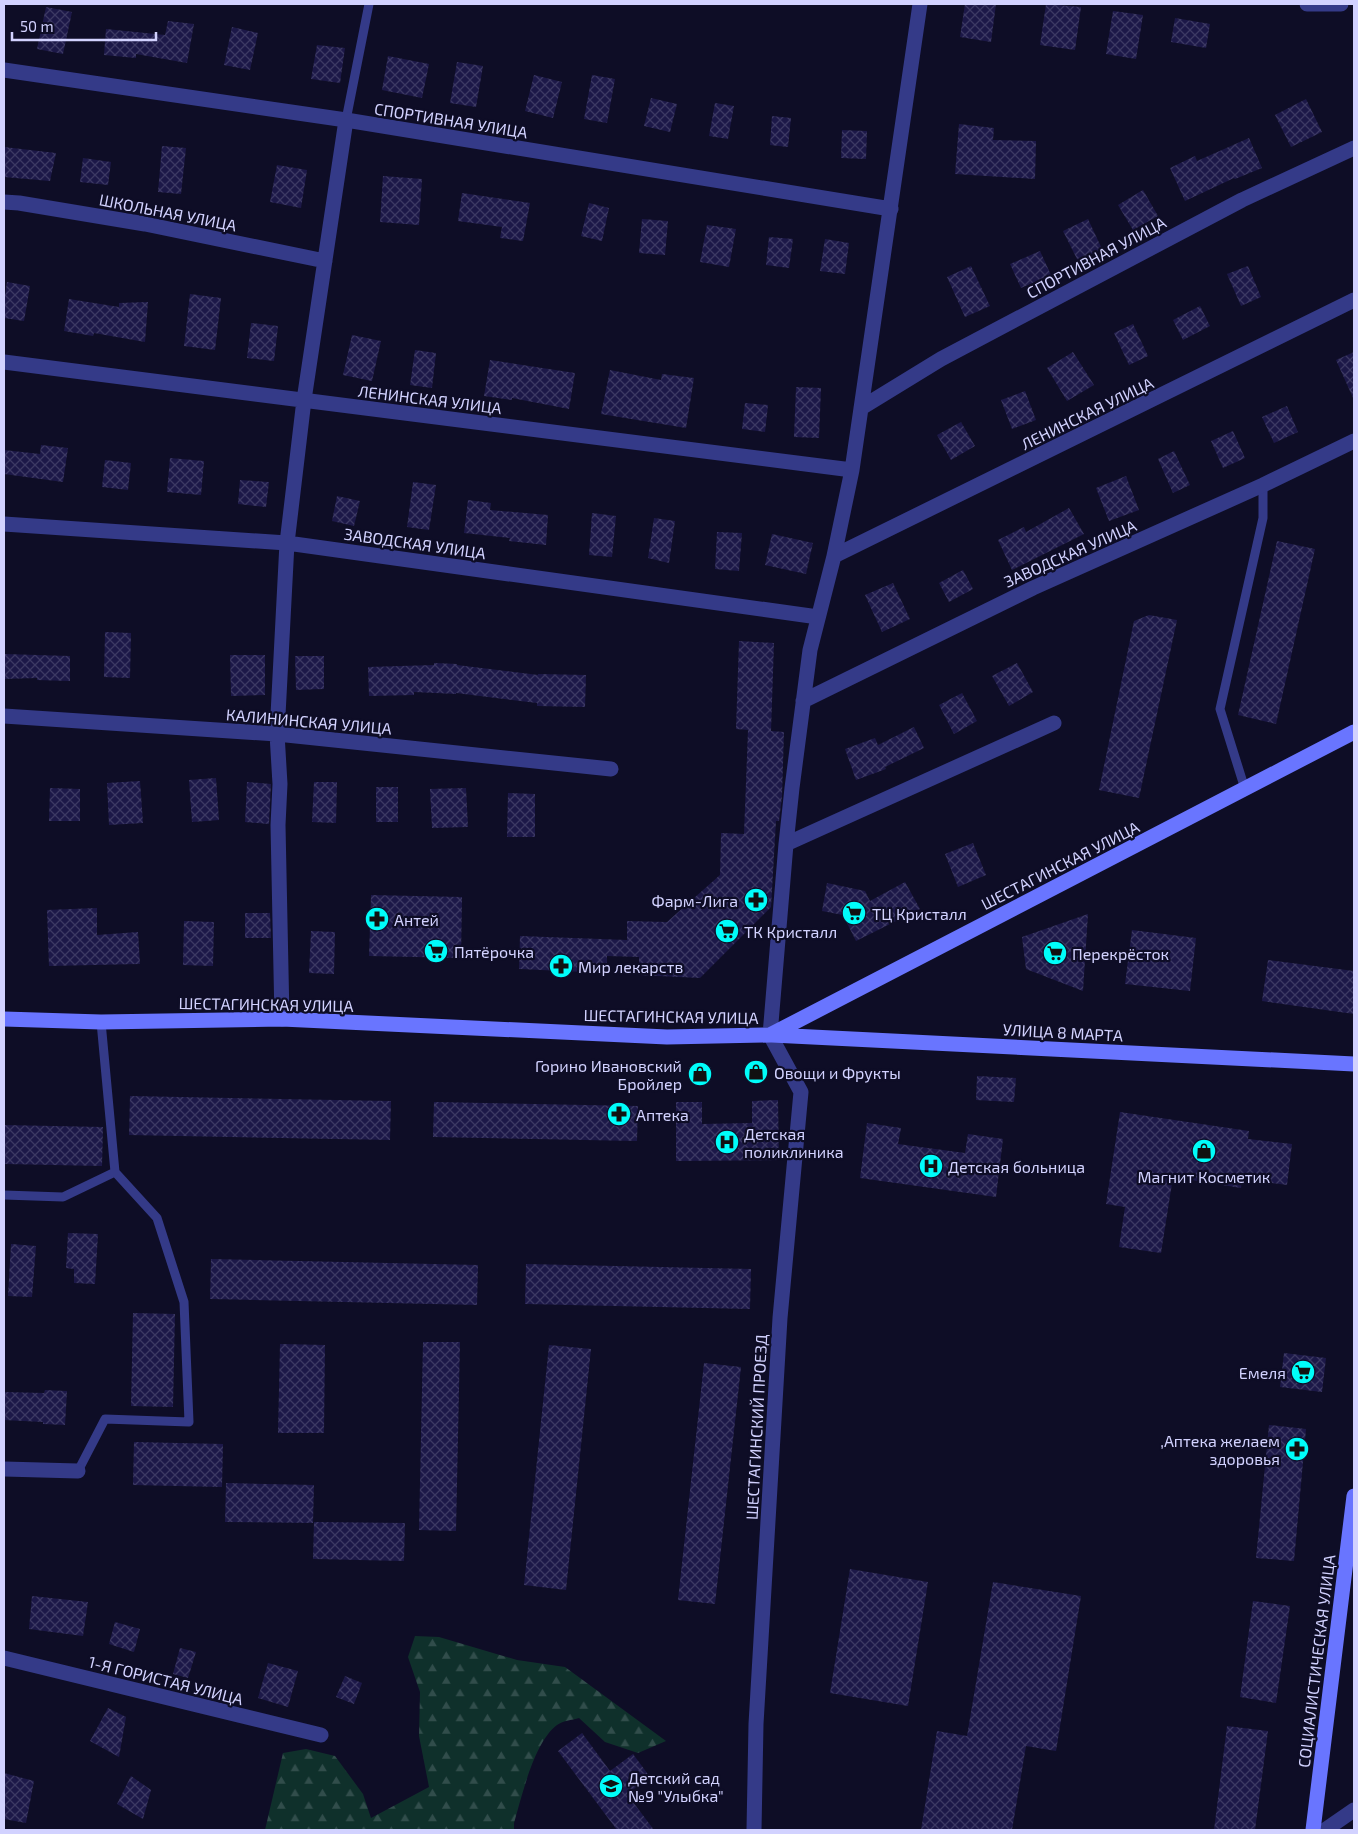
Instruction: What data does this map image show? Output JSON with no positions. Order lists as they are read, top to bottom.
{
  "streets": {
    "main road": ["ШЕСТАГИНСКАЯ УЛИЦА", "УЛИЦА 8 МАРТА", "СОЦИАЛИСТИЧЕСКАЯ УЛИЦА"],
    "street": [
      "СПОРТИВНАЯ УЛИЦА",
      "ШКОЛЬНАЯ УЛИЦА",
      "ЛЕНИНСКАЯ УЛИЦА",
      "ЗАВОДСКАЯ УЛИЦА",
      "КАЛИНИНСКАЯ УЛИЦА",
      "ШЕСТАГИНСКИЙ ПРОЕЗД",
      "1-Я ГОРИСТАЯ УЛИЦА"
    ]
  },
  "crossings": [
    ["ШЕСТАГИНСКАЯ УЛИЦА", "УЛИЦА 8 МАРТА"],
    ["ШЕСТАГИНСКАЯ УЛИЦА", "ШЕСТАГИНСКИЙ ПРОЕЗД"],
    ["УЛИЦА 8 МАРТА", "ШЕСТАГИНСКИЙ ПРОЕЗД"]
  ],
  "places": {
    "pharmacy": [
      "Фарм-Лига",
      "Антей",
      "Мир лекарств",
      "Аптека",
      ",Аптека желаем здоровья"
    ],
    "supermarket": [
      "ТЦ Кристалл",
      "ТК Кристалл",
      "Пятёрочка",
      "Перекрёсток",
      "Емеля"
    ],
    "shop": ["Овощи и Фрукты", "Горино Ивановский Бройлер", "Магнит Косметик"],
    "hospital": ["Детская поликлиника", "Детская больница"],
    "school or university": ["Детский сад №9 \"Улыбка\""]
  },
  "scale_bar": "50 m"
}
